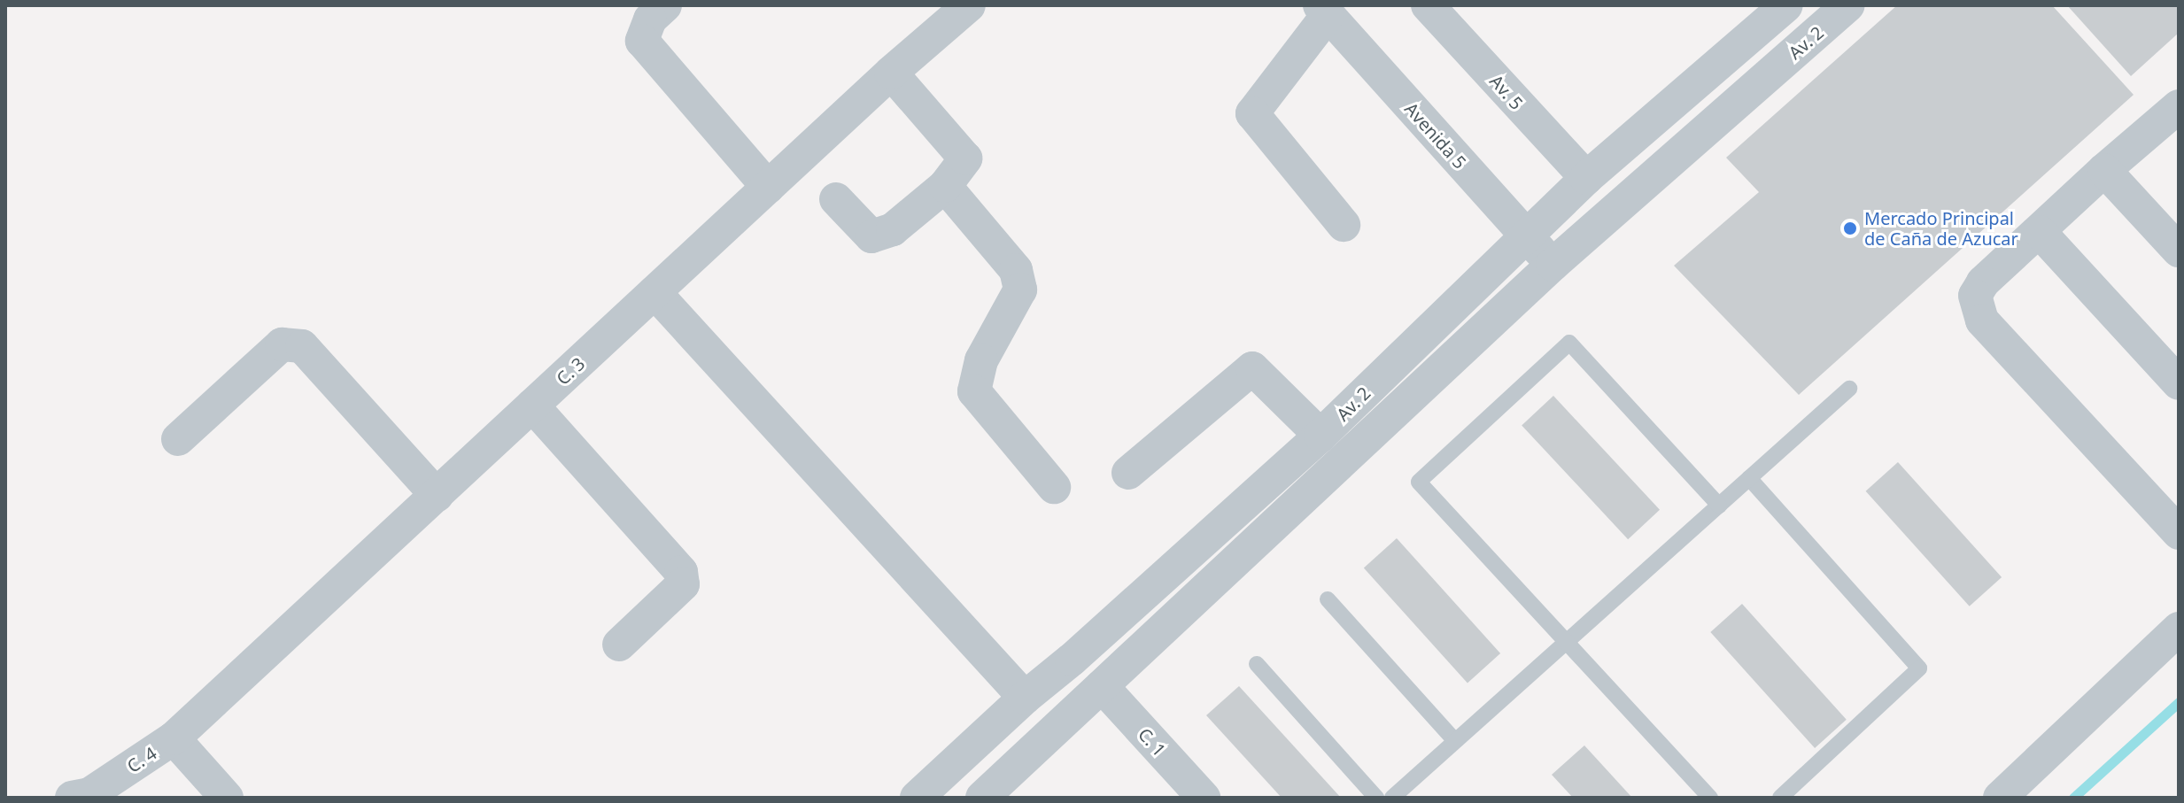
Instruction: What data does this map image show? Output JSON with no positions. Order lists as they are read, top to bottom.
{
  "streets": {
    "street": [
      "Av. 2",
      "Av. 5",
      "Avenida 5",
      "C. 3",
      "C. 1",
      "C. 4"
    ]
  },
  "crossings": [
    ["Av. 2", "Av. 5"],
    ["Av. 2", "Avenida 5"],
    ["Av. 2", "C. 1"],
    ["C. 3", "C. 4"]
  ],
  "places": ["Mercado Principal de Caña de Azucar"]
}
